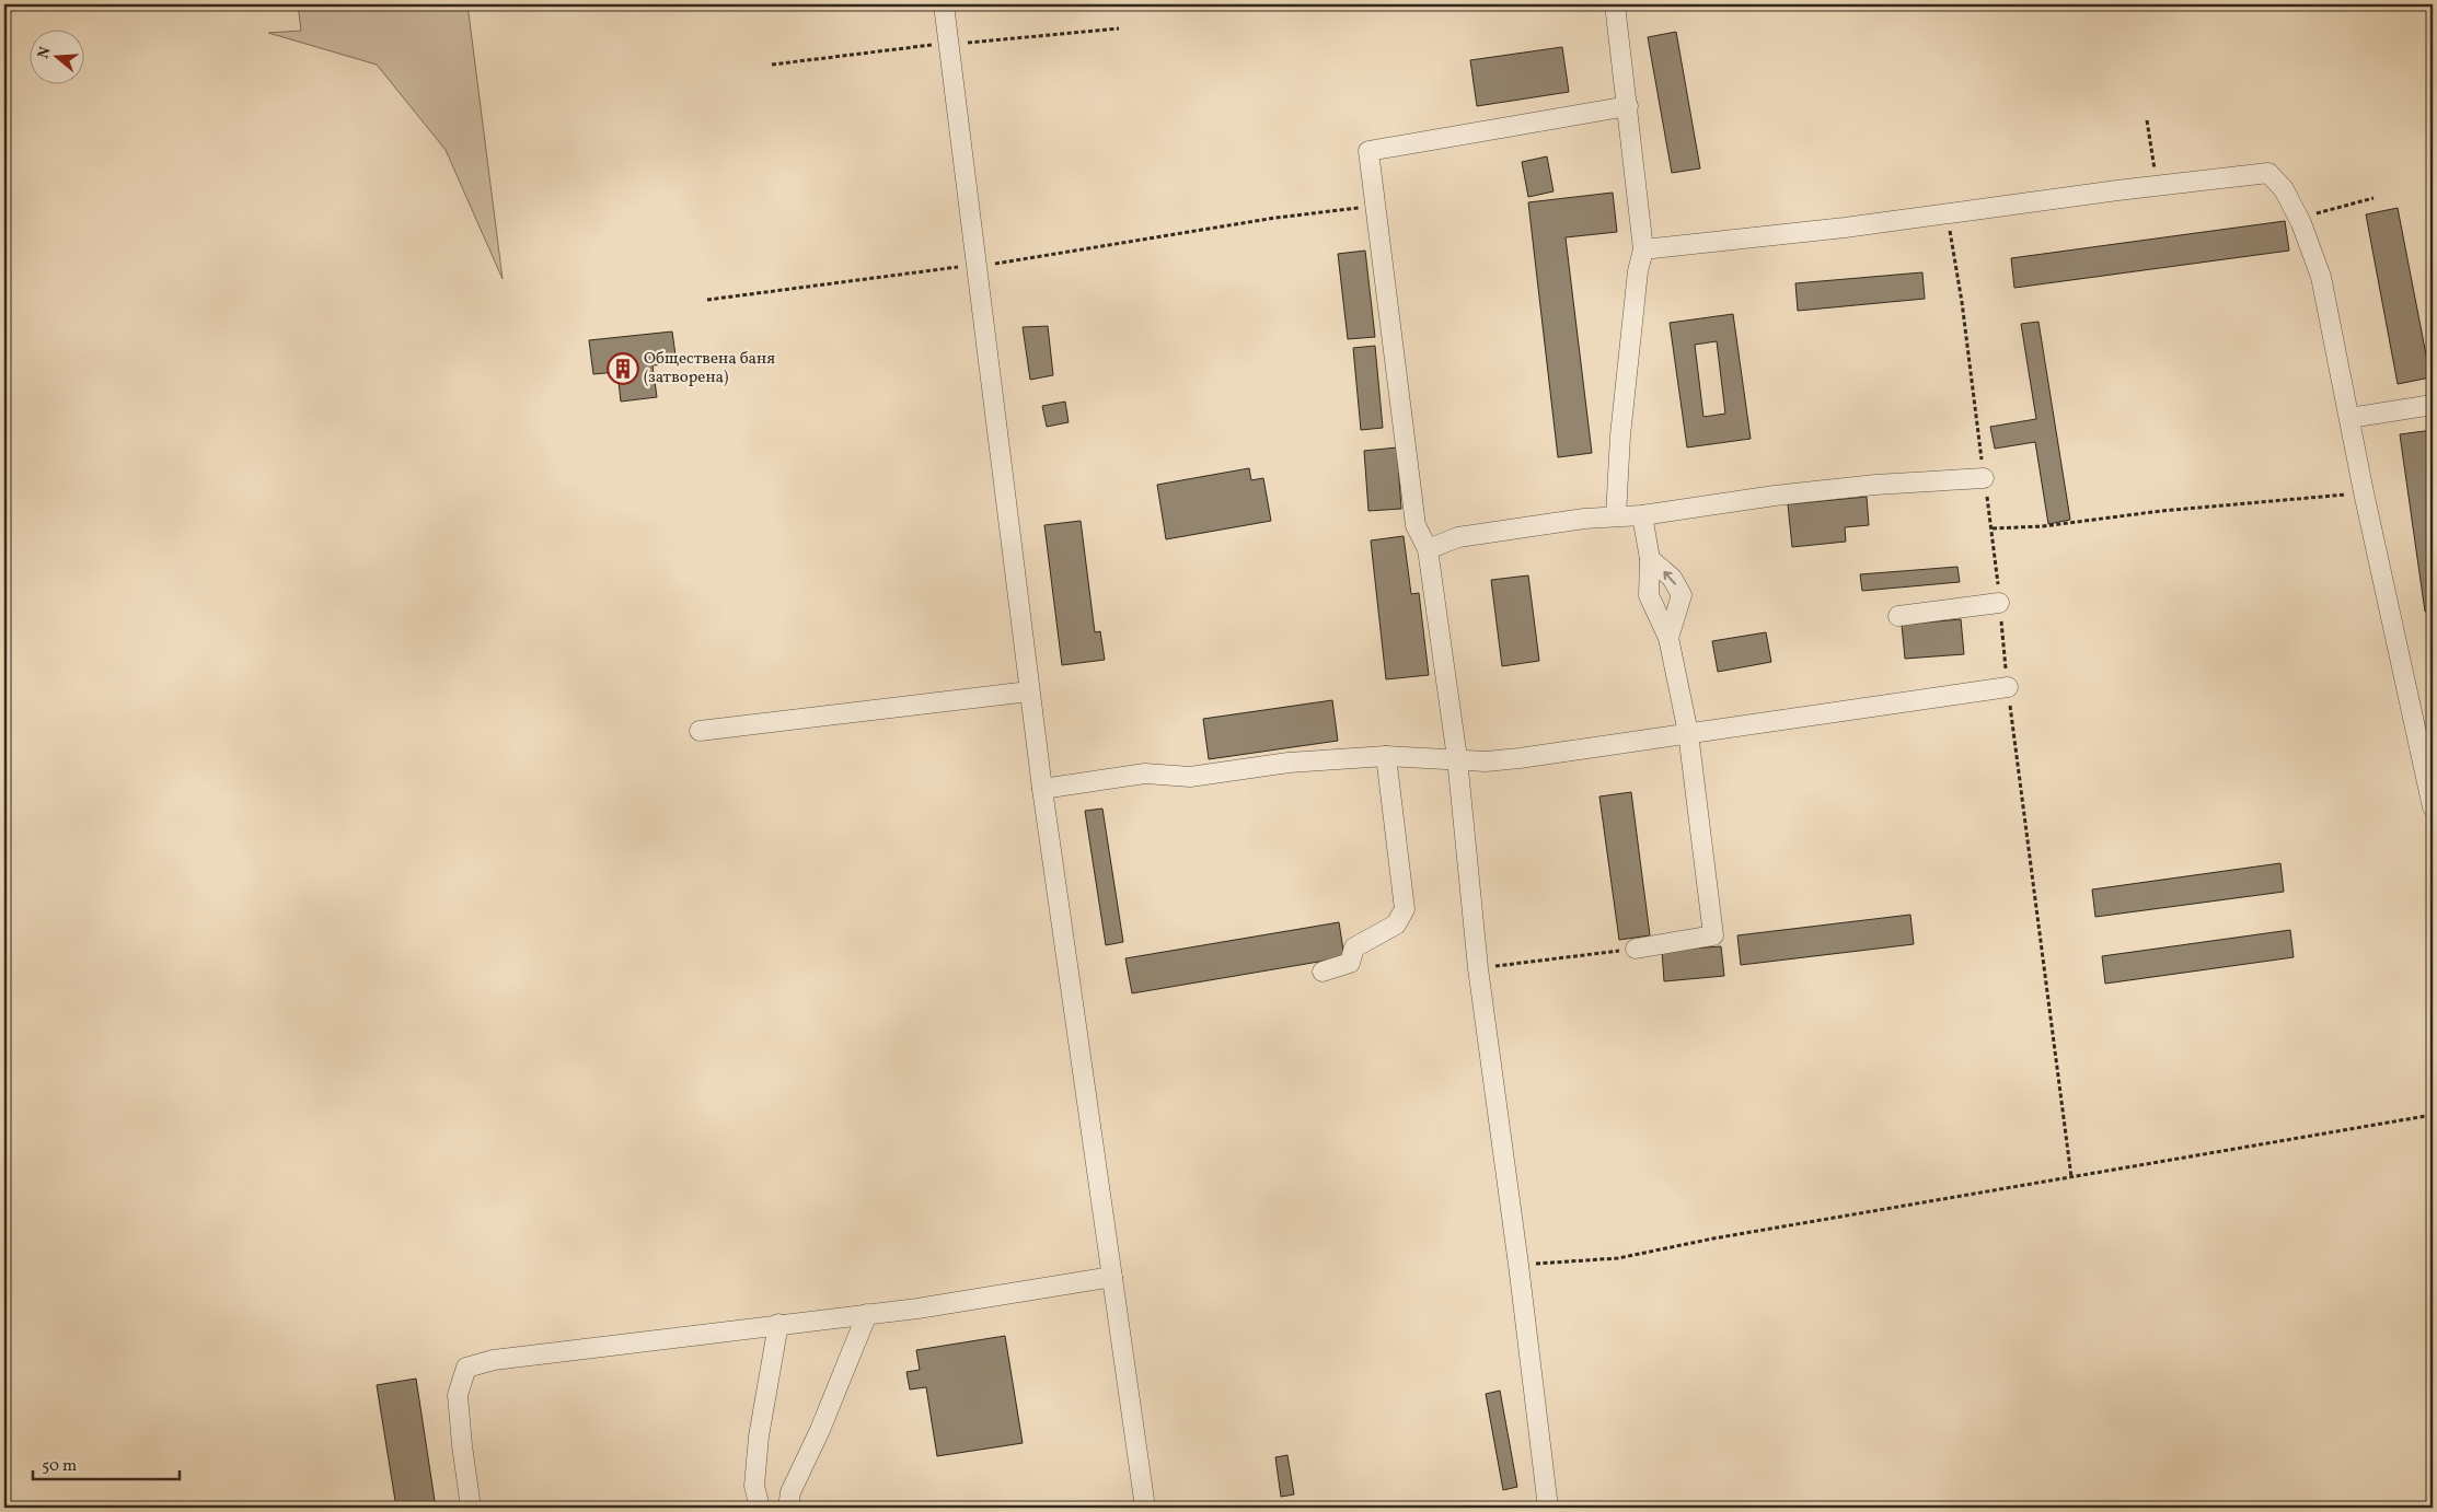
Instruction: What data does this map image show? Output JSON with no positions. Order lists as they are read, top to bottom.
{
  "places": {
    "building": ["Обществена баня (затворена)"]
  },
  "scale_bar": "50 m",
  "north": "left"
}
